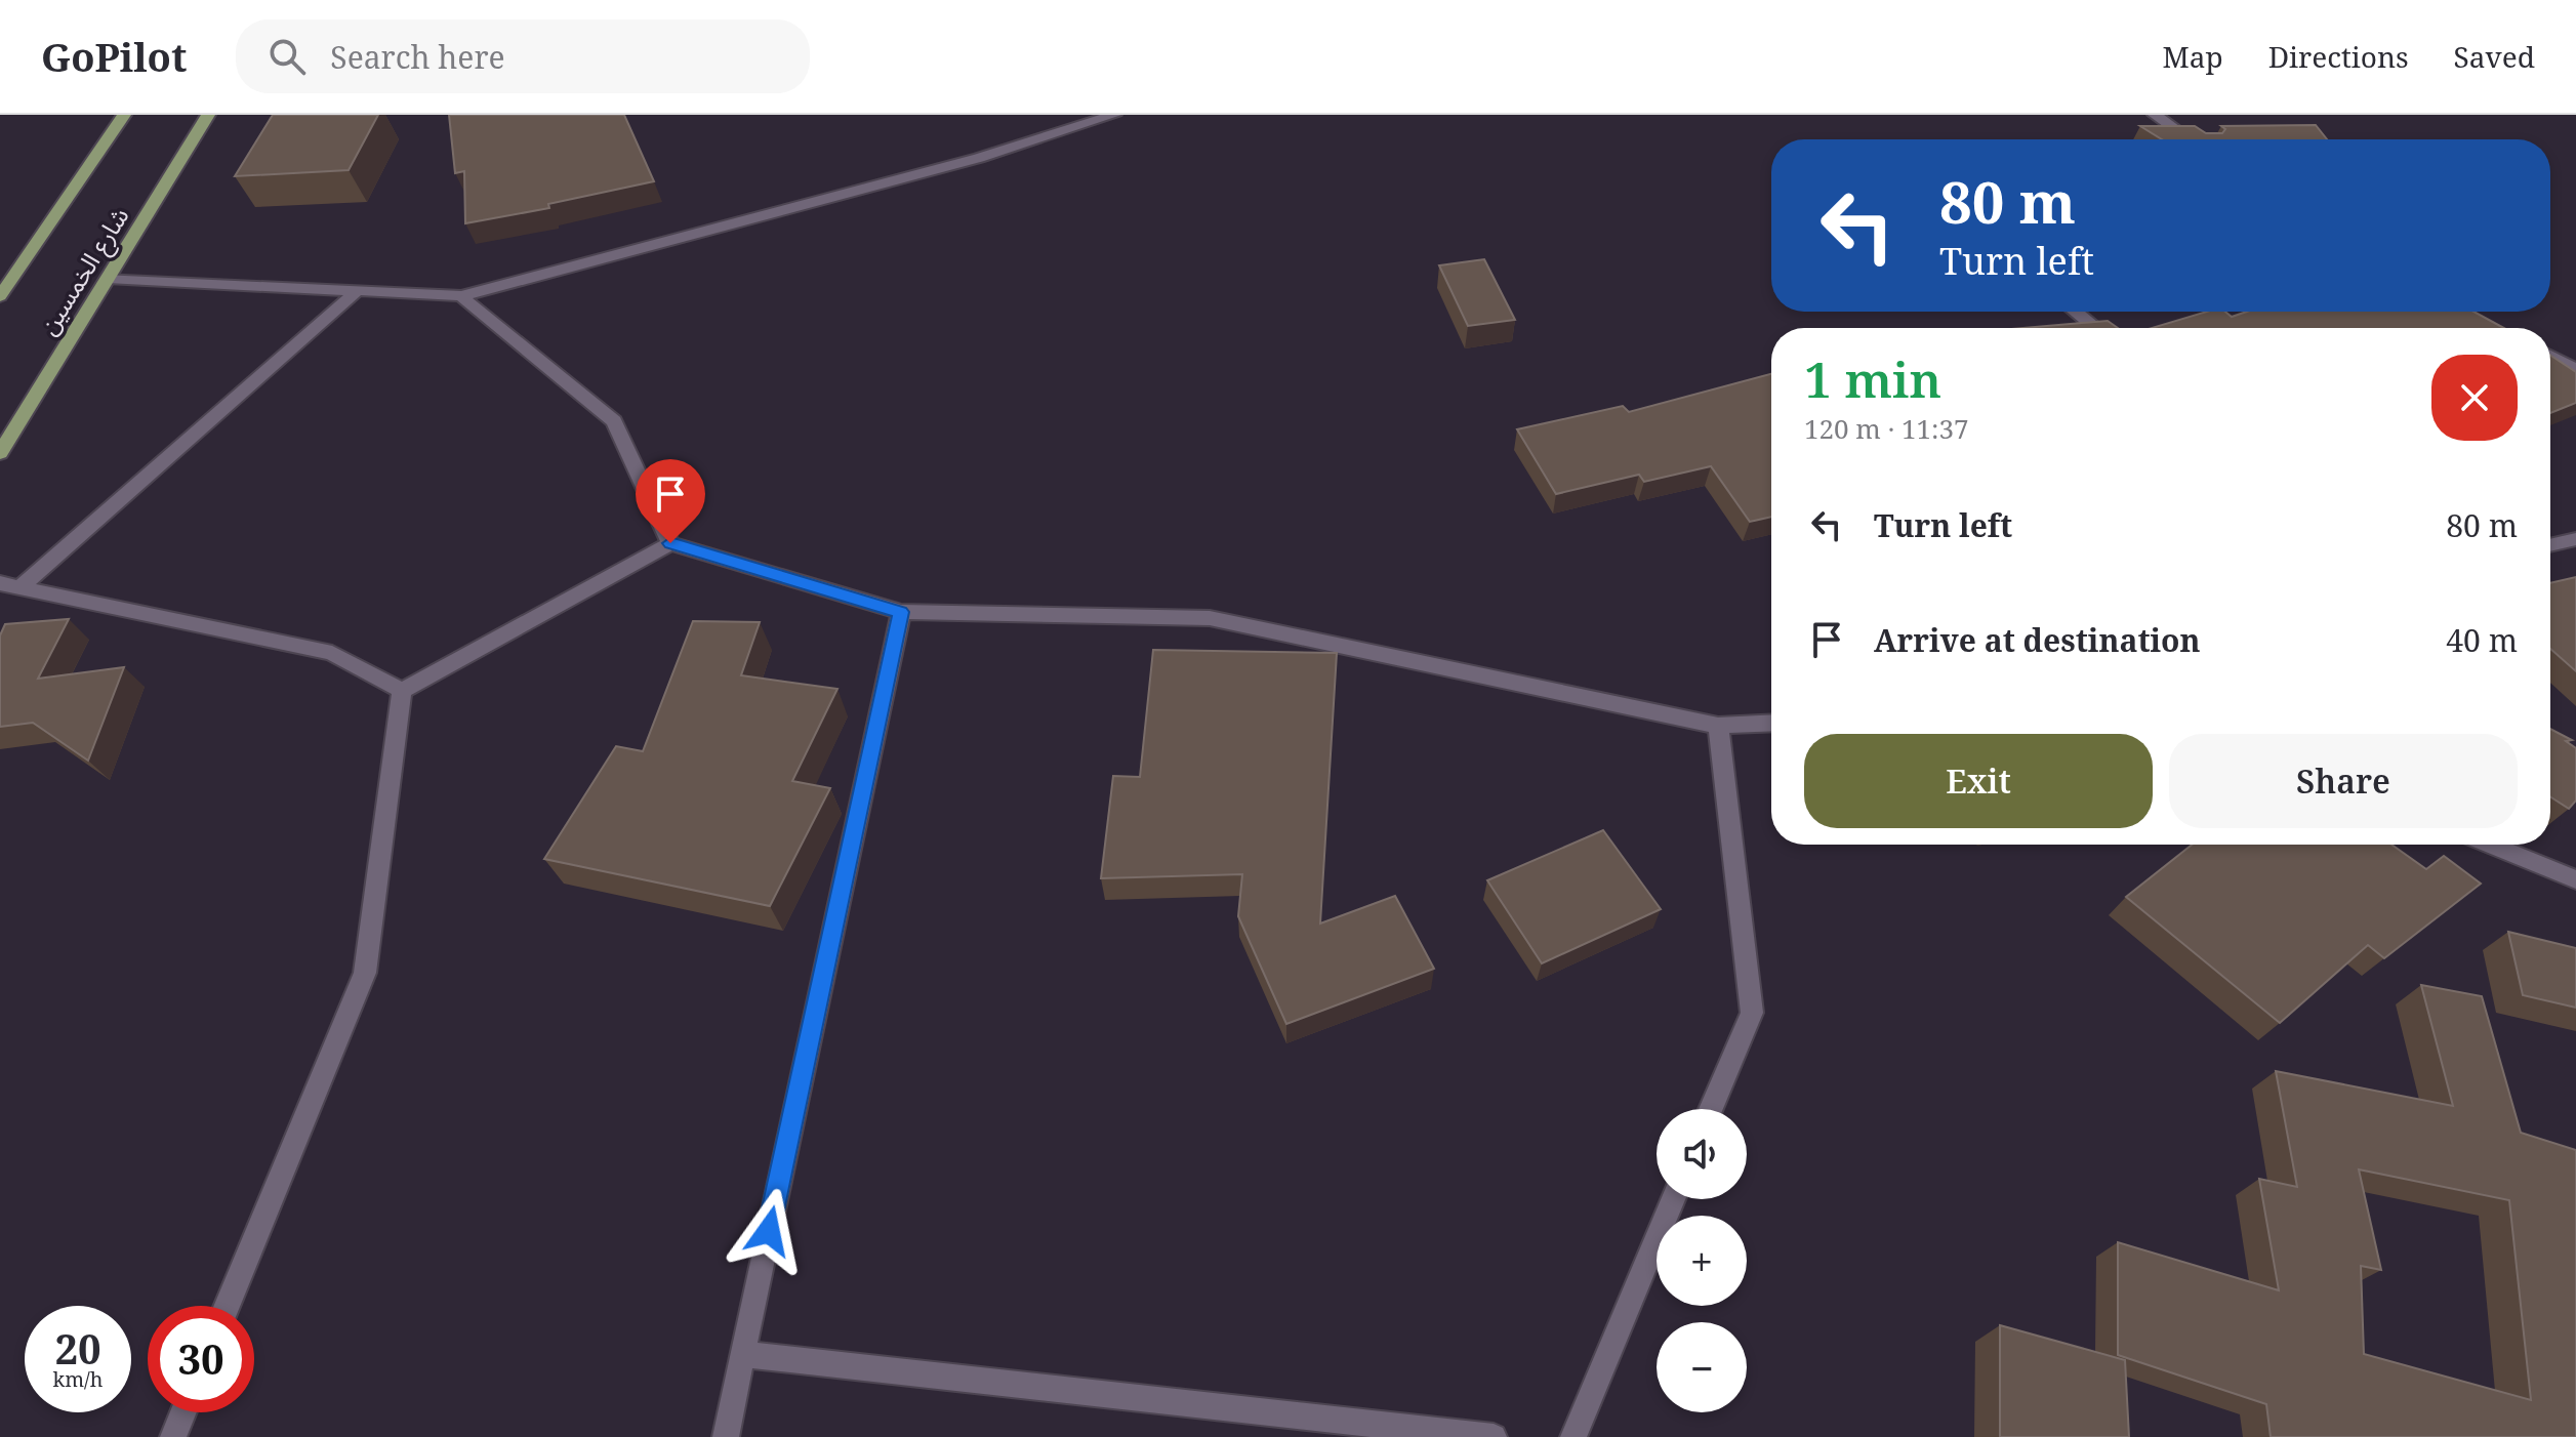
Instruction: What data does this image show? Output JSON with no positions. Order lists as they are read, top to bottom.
{
  "streets": {
    "main road": ["شارع الخمسين"]
  },
  "page": {
    "header": "GoPilot",
    "search": "Search here",
    "nav": ["Map", "Directions", "Saved"],
    "turn": ["80 m", "Turn left"],
    "heading": ["1 min", "120 m · 11:37"],
    "list": [
      {
        "name": "Turn left",
        "value": "80 m"
      },
      {
        "name": "Arrive at destination",
        "value": "40 m"
      }
    ],
    "buttons": ["Exit", "Share"],
    "map_buttons": ["+", "−"],
    "speed": "20 km/h",
    "limit": "30"
  }
}
